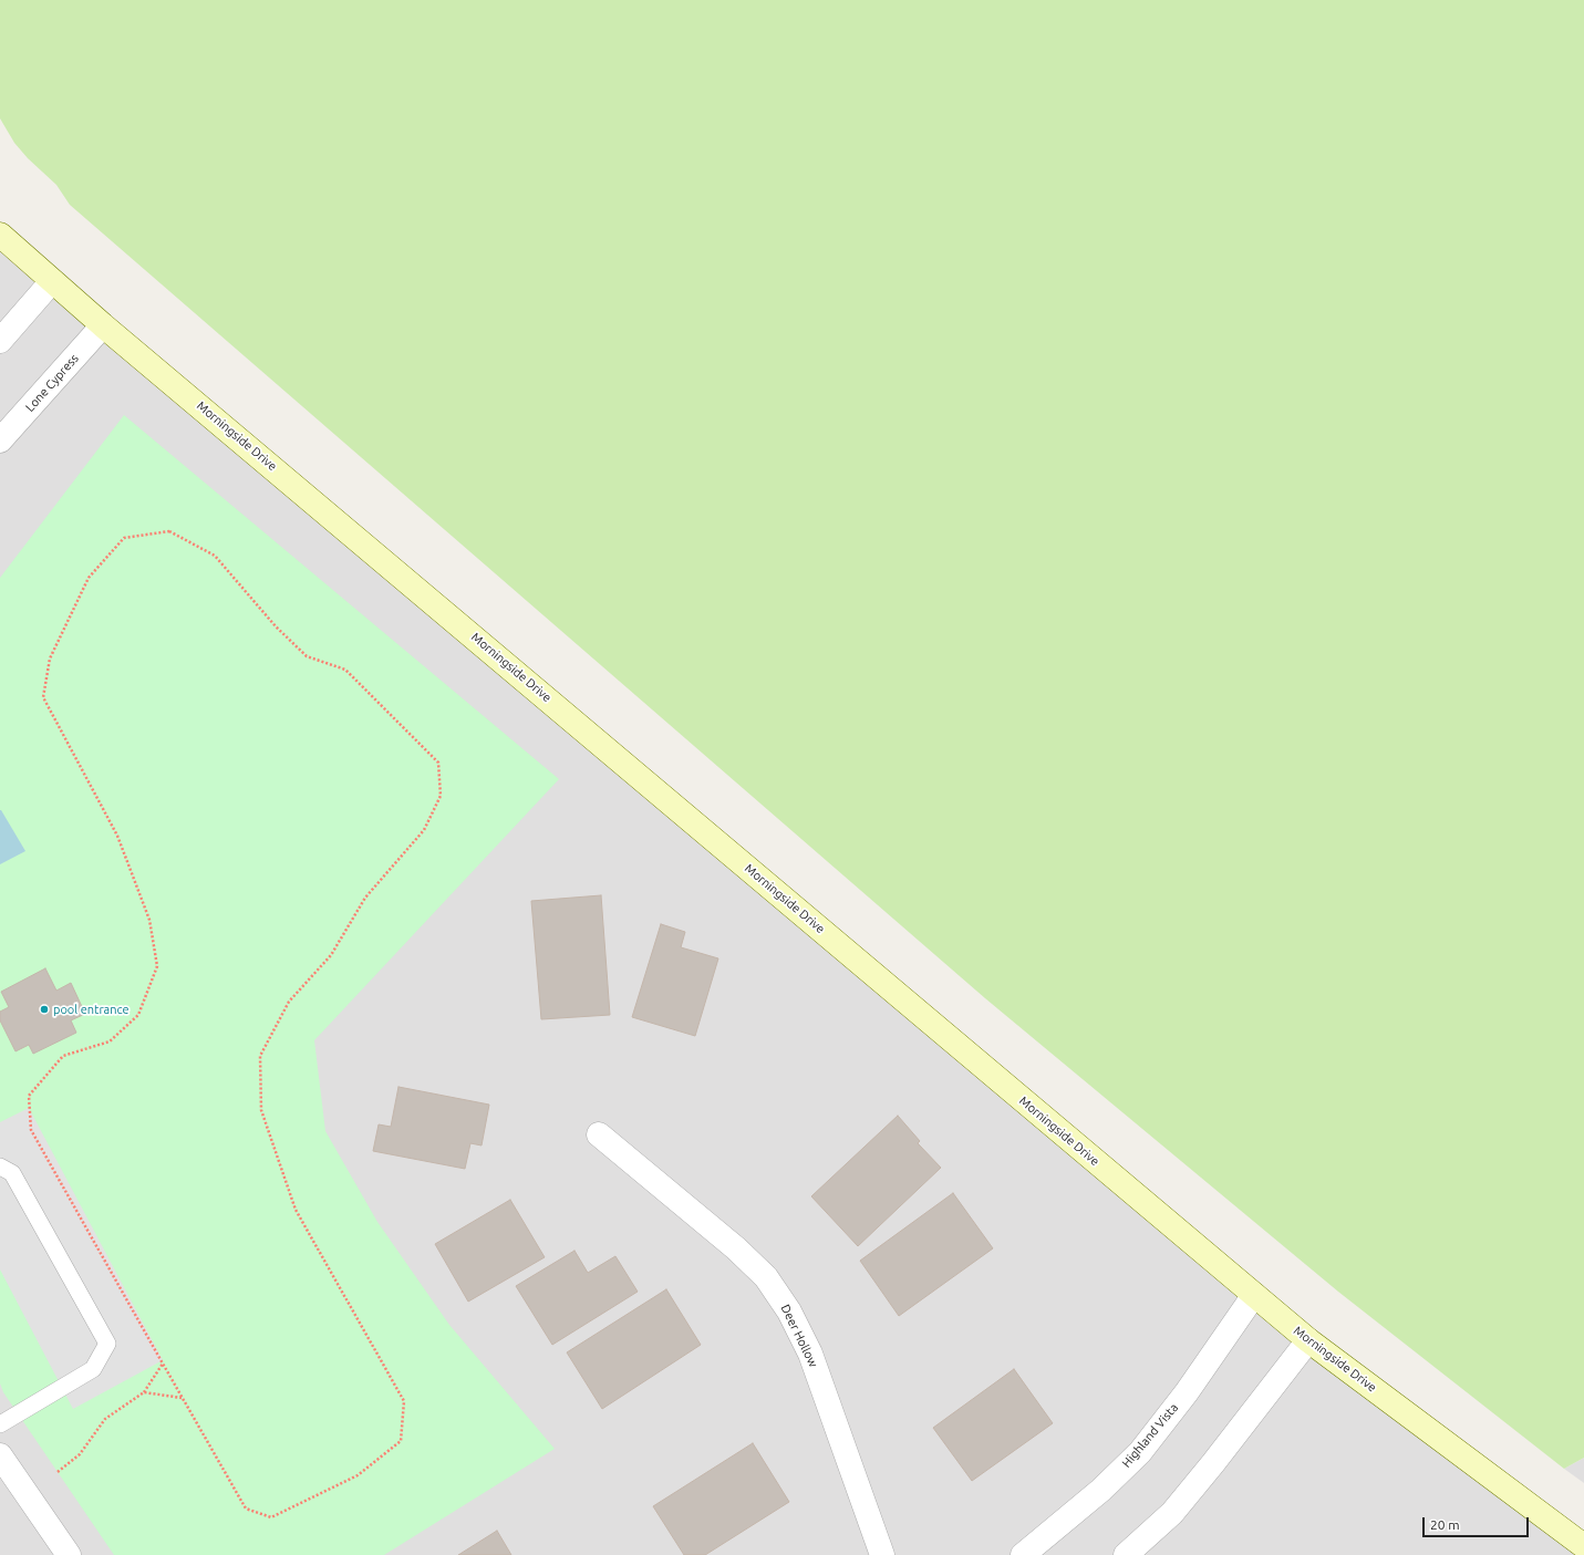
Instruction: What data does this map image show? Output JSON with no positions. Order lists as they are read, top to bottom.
{
  "streets": {
    "street": [
      "Lone Cypress",
      "Morningside Drive",
      "Deer Hollow",
      "Highland Vista"
    ]
  },
  "crossings": [
    ["Lone Cypress", "Morningside Drive"],
    ["Morningside Drive", "Highland Vista"]
  ],
  "places": ["pool entrance"],
  "scale_bar": "20 m"
}
